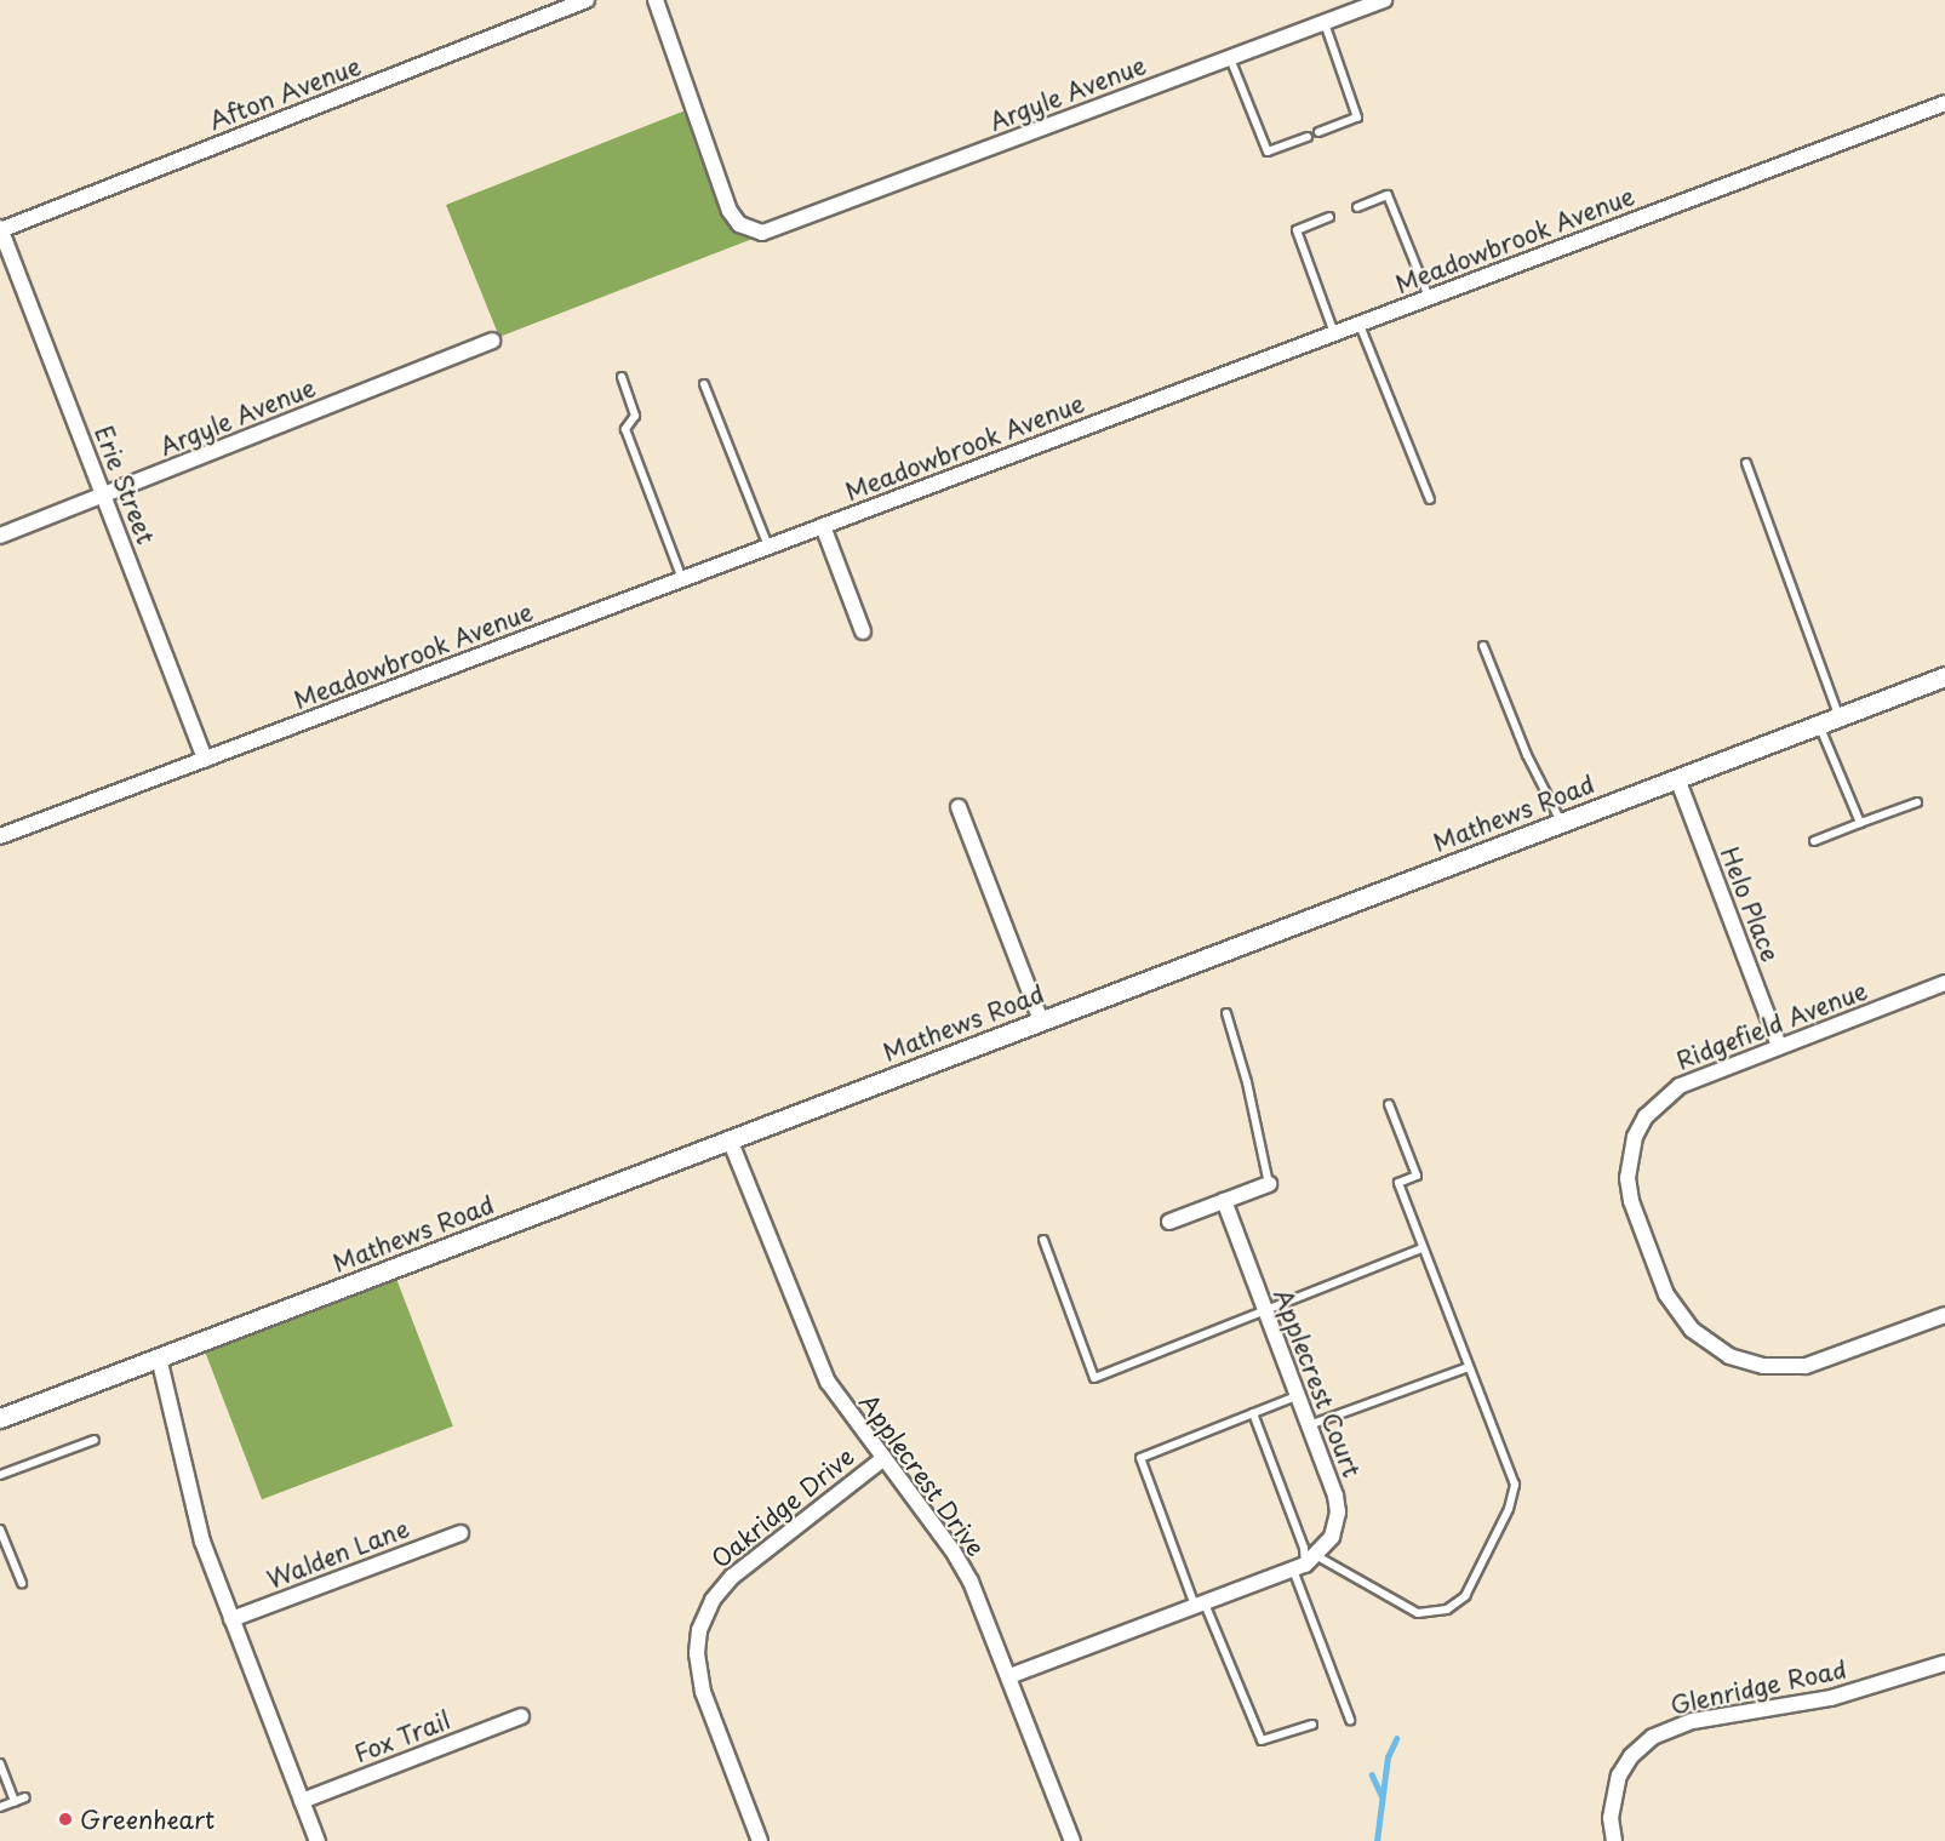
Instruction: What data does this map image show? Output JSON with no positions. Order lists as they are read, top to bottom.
{
  "streets": {
    "street": [
      "Afton Avenue",
      "Argyle Avenue",
      "Meadowbrook Avenue",
      "Erie Street",
      "Mathews Road",
      "Helo Place",
      "Ridgefield Avenue",
      "Applecrest Court",
      "Applecrest Drive",
      "Oakridge Drive",
      "Walden Lane",
      "Glenridge Road",
      "Fox Trail"
    ]
  },
  "crossings": [
    ["Afton Avenue", "Erie Street"],
    ["Argyle Avenue", "Erie Street"],
    ["Meadowbrook Avenue", "Erie Street"],
    ["Mathews Road", "Helo Place"],
    ["Mathews Road", "Applecrest Drive"],
    ["Helo Place", "Ridgefield Avenue"],
    ["Applecrest Drive", "Oakridge Drive"]
  ],
  "places": ["Greenheart"]
}
